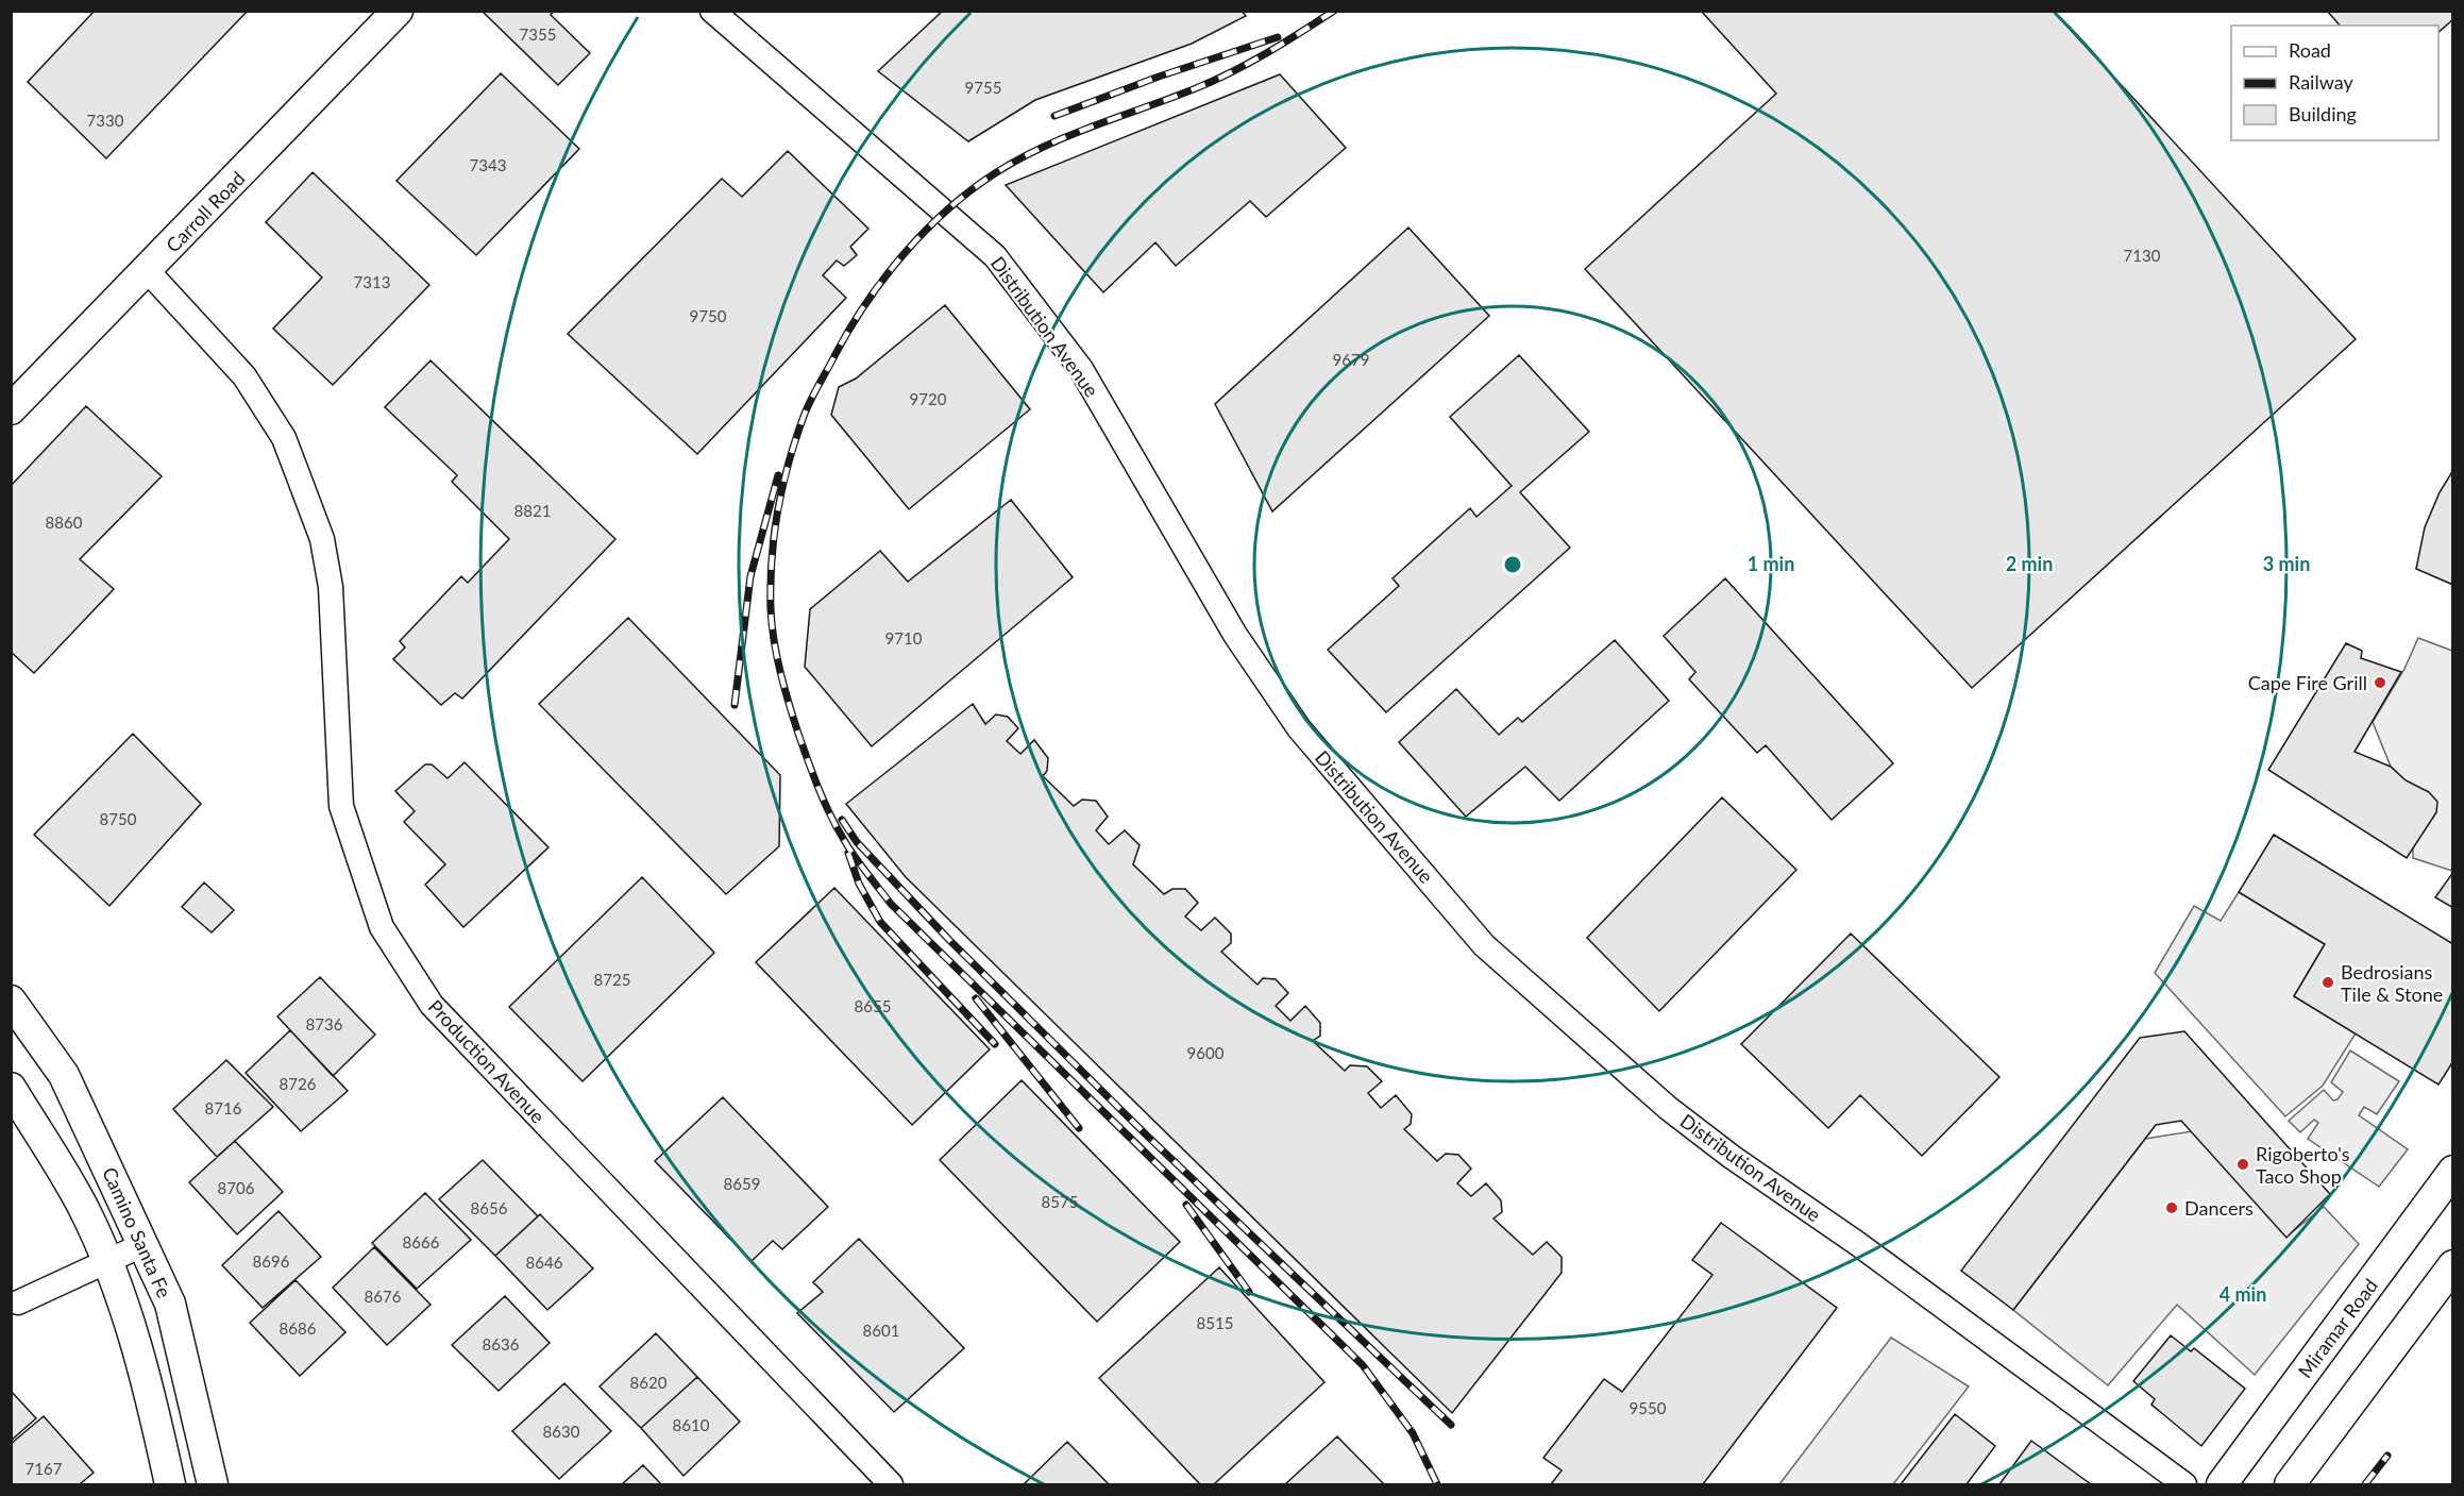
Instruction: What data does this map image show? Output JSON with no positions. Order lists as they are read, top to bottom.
{
  "streets": {
    "main road": ["Carroll Road", "Camino Santa Fe", "Miramar Road"],
    "street": ["Distribution Avenue", "Production Avenue"]
  },
  "crossings": [
    ["Carroll Road", "Production Avenue"]
  ],
  "places": [
    "Cape Fire Grill",
    "Bedrosians Tile & Stone",
    "Rigoberto's Taco Shop",
    "Dancers"
  ],
  "house_numbers": [
    "7355",
    "9755",
    "7330",
    "7343",
    "7130",
    "7313",
    "9750",
    "9679",
    "9720",
    "8821",
    "8860",
    "9710",
    "8750",
    "8725",
    "8655",
    "8736",
    "9600",
    "8726",
    "8716",
    "8659",
    "8706",
    "8575",
    "8656",
    "8666",
    "8696",
    "8646",
    "8676",
    "8515",
    "8686",
    "8601",
    "8636",
    "8620",
    "9550",
    "8610",
    "8630",
    "7167"
  ],
  "legend": ["Road", "Railway", "Building"],
  "rings": [
    "1 min",
    "2 min",
    "3 min",
    "4 min"
  ]
}
